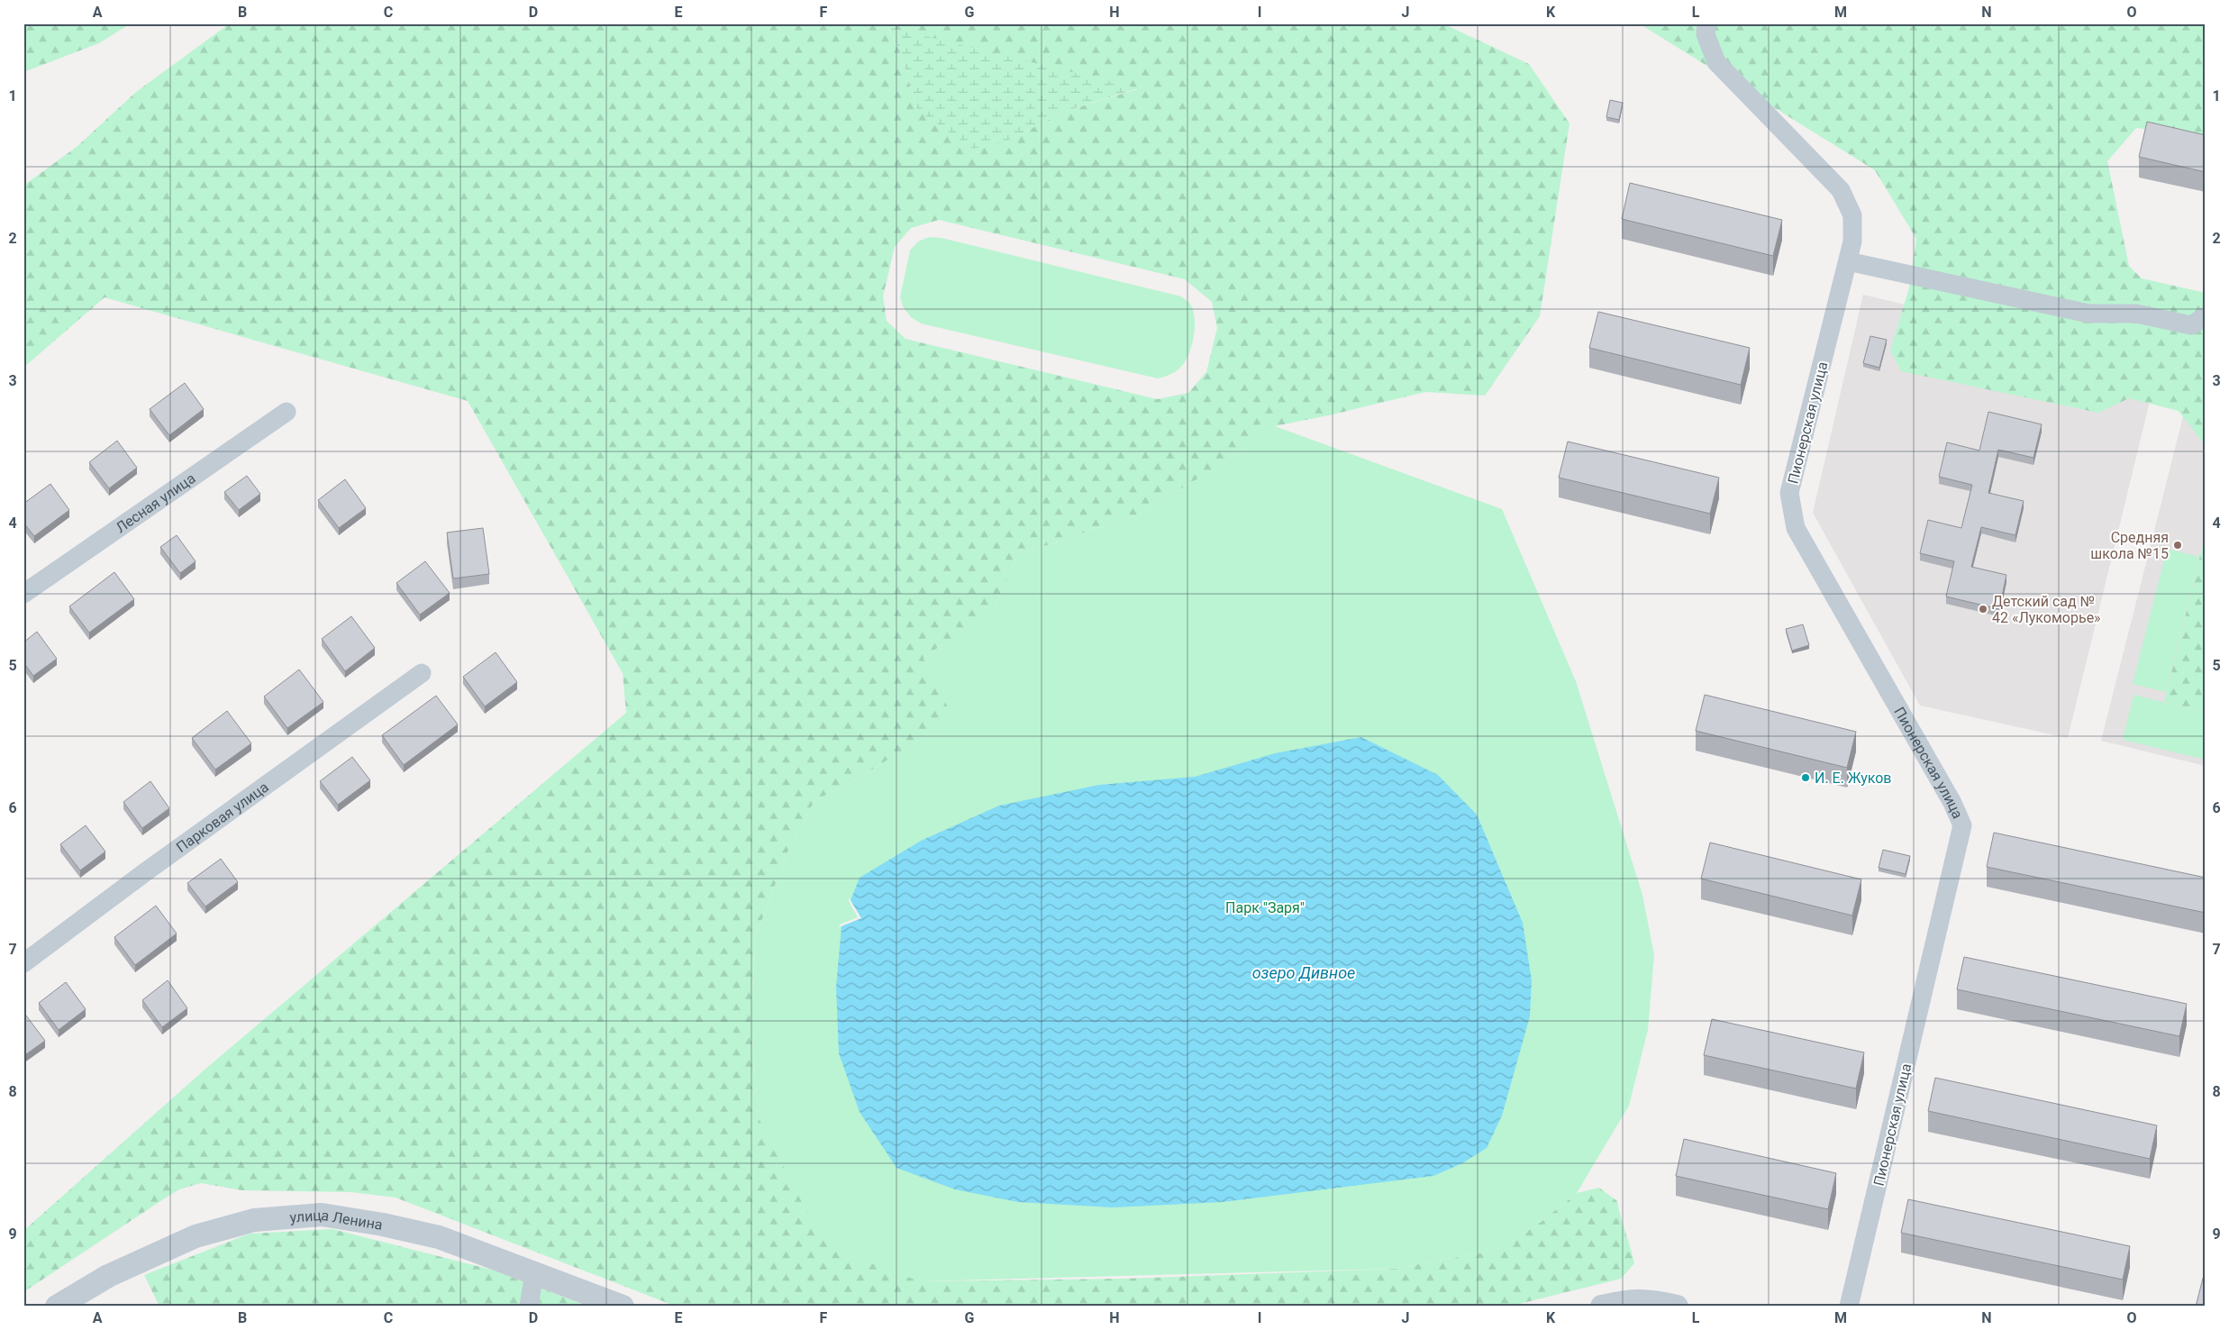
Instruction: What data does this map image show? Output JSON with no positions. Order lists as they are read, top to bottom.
{
  "streets": {
    "street": [
      "Пионерская улица",
      "Лесная улица",
      "Парковая улица",
      "улица Ленина"
    ]
  },
  "water": ["озеро Дивное"],
  "parks": ["Парк \"Заря\""],
  "places": ["Средняя школа №15", "Детский сад № 42 «Лукоморье»", "И. Е. Жуков"],
  "grid": {
    "columns": [
      "A",
      "B",
      "C",
      "D",
      "E",
      "F",
      "G",
      "H",
      "I",
      "J",
      "K",
      "L",
      "M",
      "N",
      "O"
    ],
    "rows": [
      "1",
      "2",
      "3",
      "4",
      "5",
      "6",
      "7",
      "8",
      "9"
    ]
  }
}
